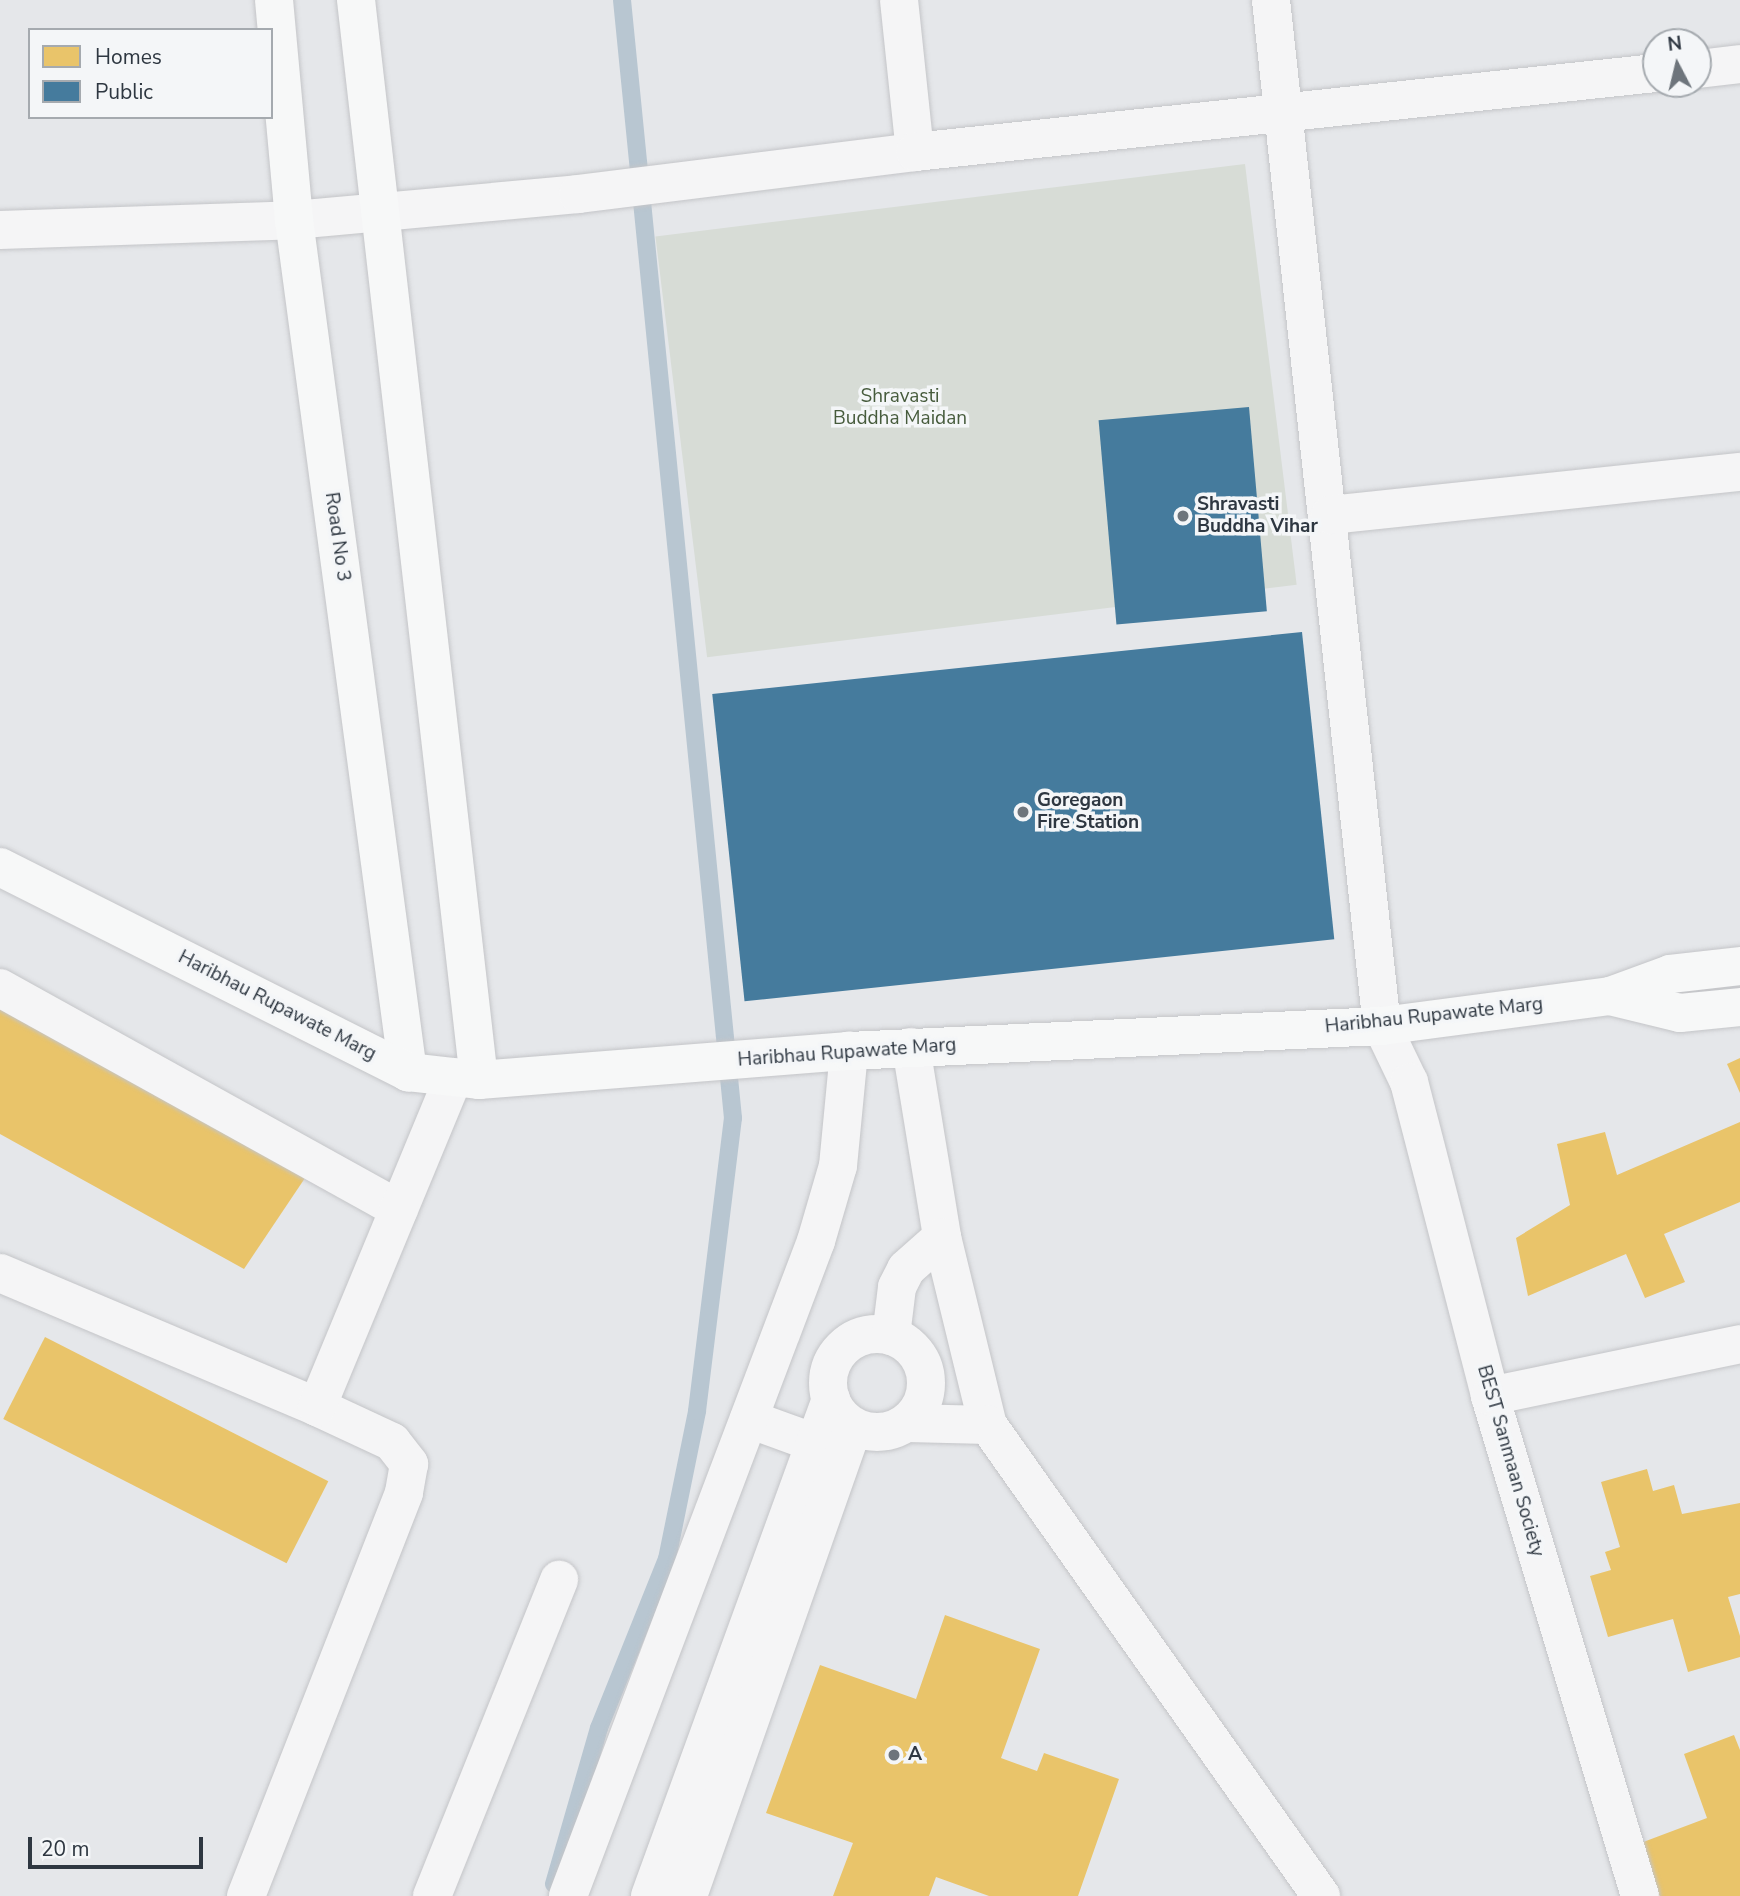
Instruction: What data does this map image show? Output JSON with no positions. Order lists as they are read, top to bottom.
{
  "streets": {
    "street": ["Road No 3", "Haribhau Rupawate Marg", "BEST Sanmaan Society"]
  },
  "crossings": [
    ["Road No 3", "Haribhau Rupawate Marg"],
    ["Haribhau Rupawate Marg", "BEST Sanmaan Society"]
  ],
  "parks": ["Shravasti Buddha Maidan"],
  "places": ["Shravasti Buddha Vihar", "Goregaon Fire Station", "A"],
  "legend": ["Homes", "Public"],
  "scale_bar": "20 m",
  "north": "top"
}
